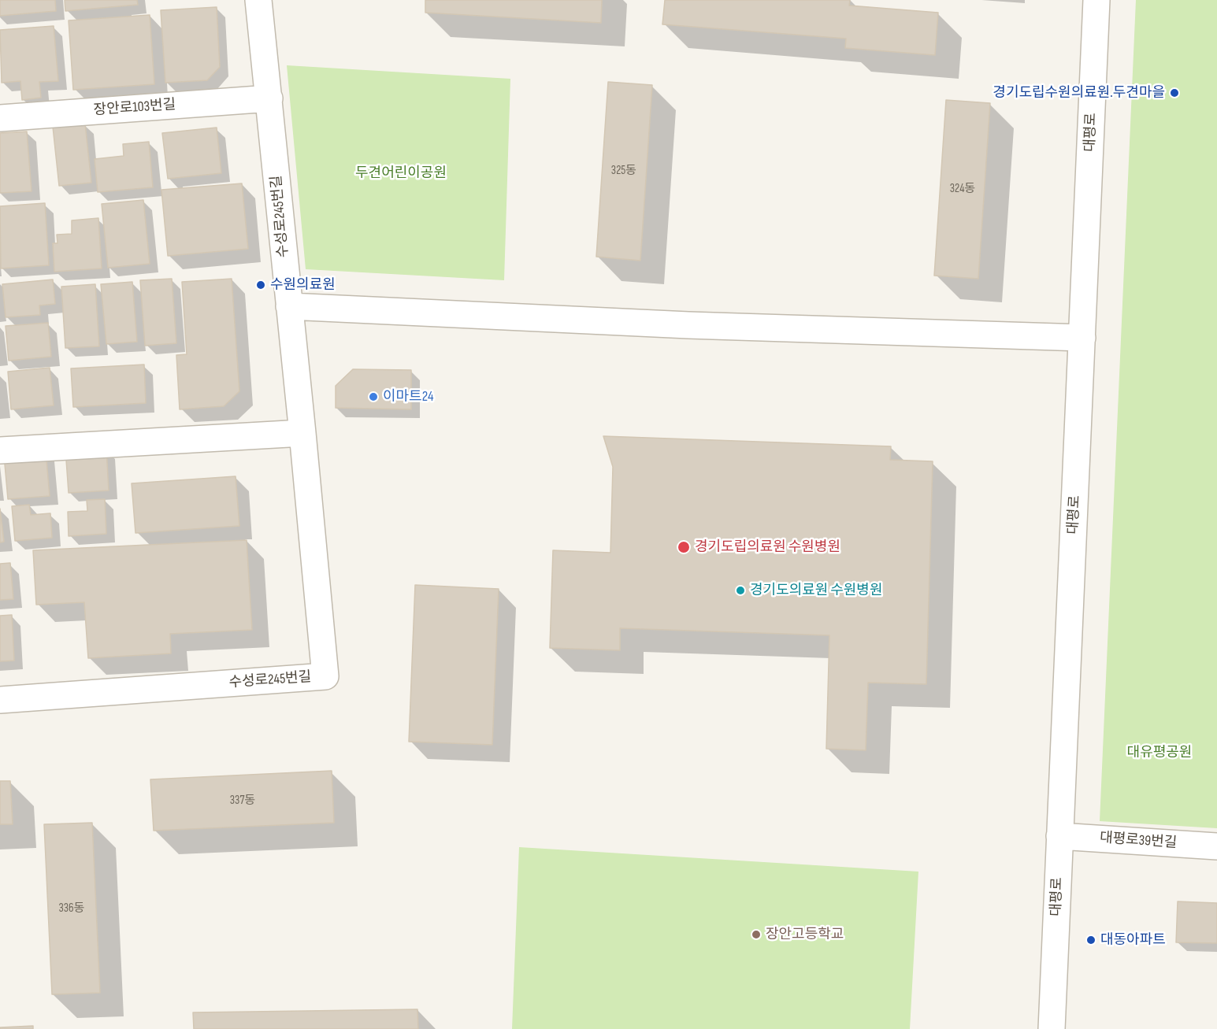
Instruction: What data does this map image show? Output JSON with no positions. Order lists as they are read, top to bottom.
{
  "streets": {
    "street": [
      "장안로103번길",
      "대평로",
      "수성로245번길",
      "대평로39번길"
    ]
  },
  "crossings": [
    ["장안로103번길", "수성로245번길"],
    ["대평로", "대평로39번길"]
  ],
  "parks": ["두견어린이공원", "대유평공원"],
  "places": [
    "경기도립수원의료원.두견마을",
    "수원의료원",
    "이마트24",
    "경기도립의료원 수원병원",
    "경기도의료원 수원병원",
    "장안고등학교",
    "대동아파트"
  ],
  "house_numbers": [
    "325동",
    "324동",
    "337동",
    "336동"
  ]
}
